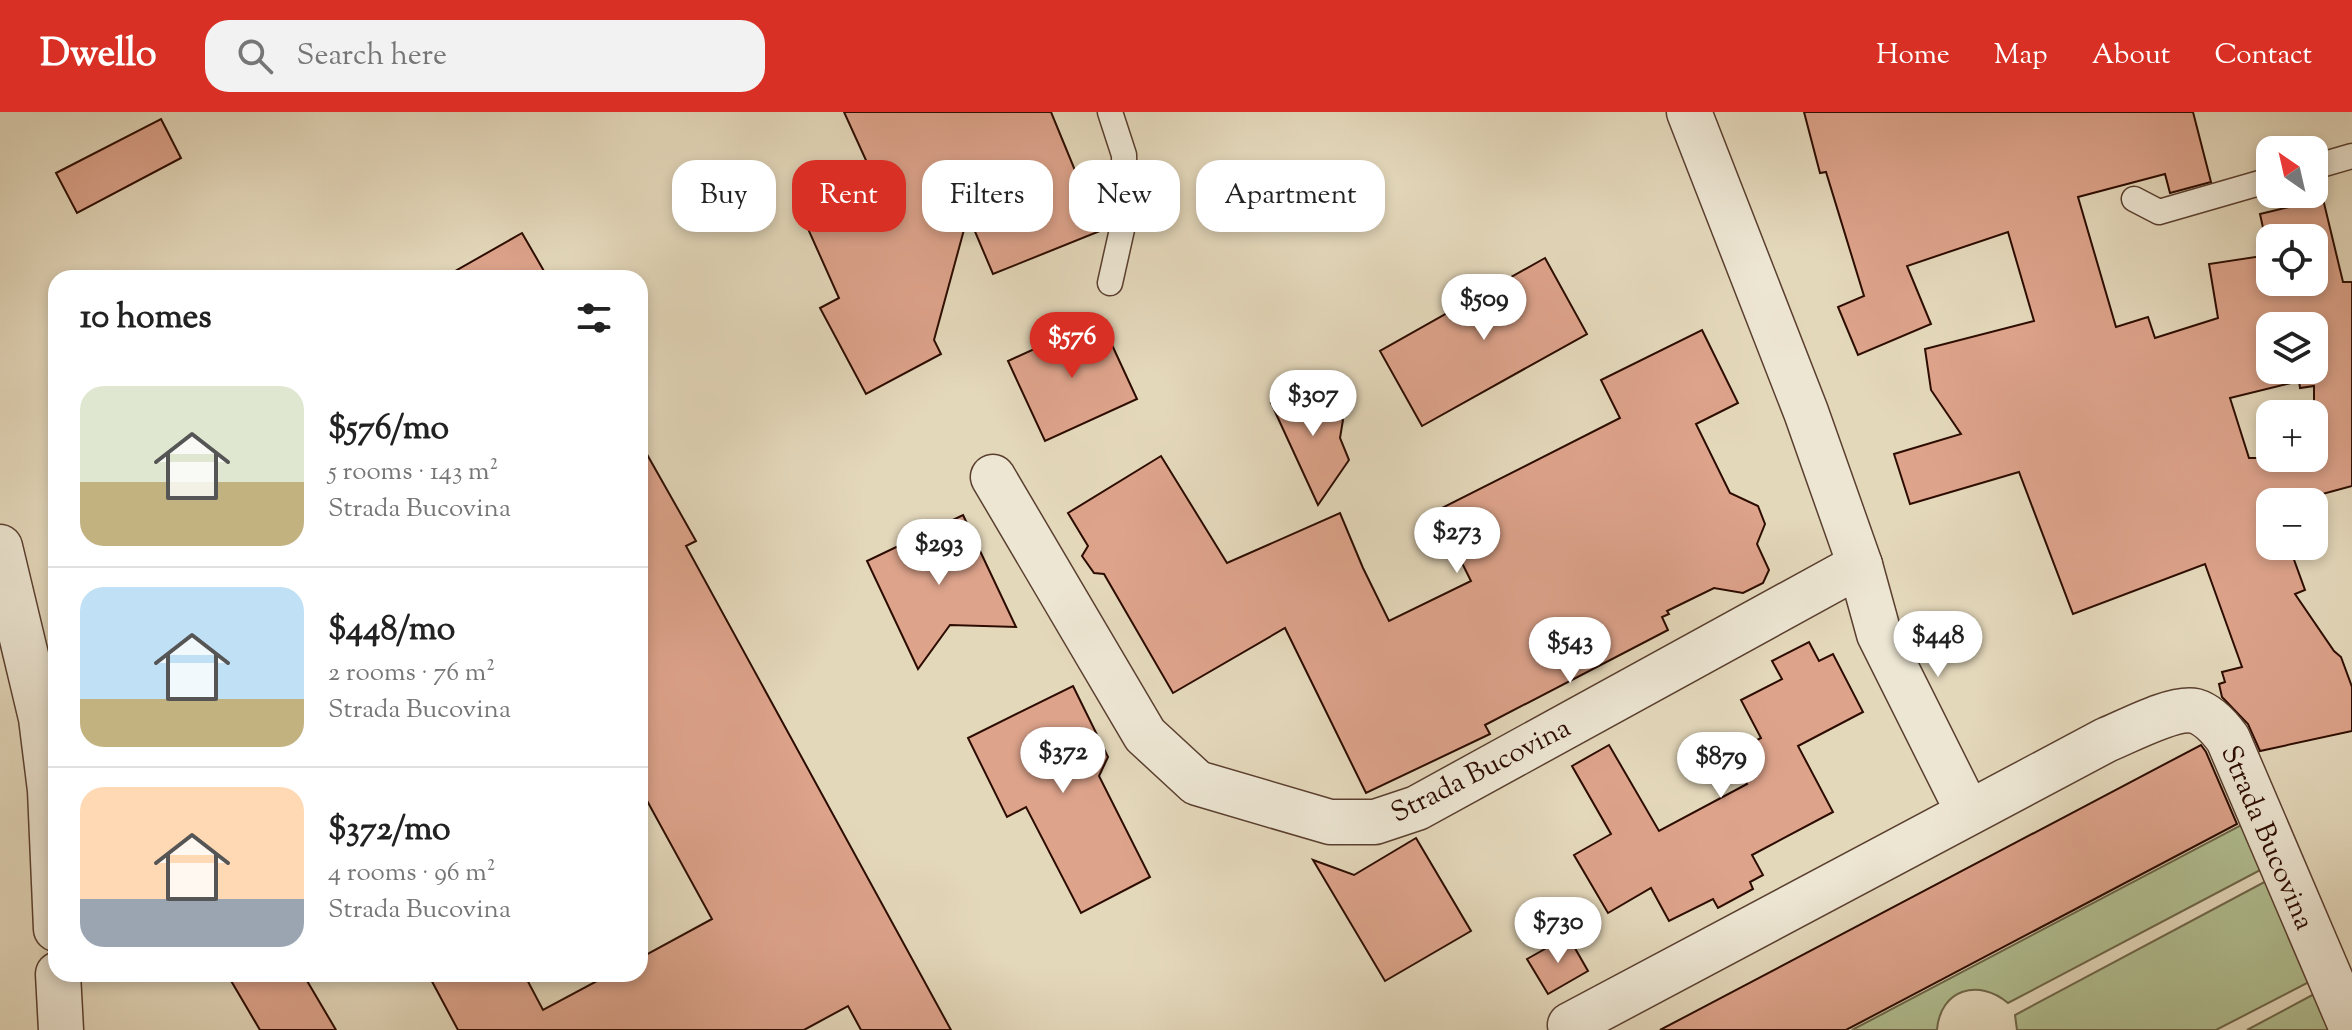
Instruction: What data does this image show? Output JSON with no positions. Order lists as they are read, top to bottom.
{
  "streets": {
    "street": ["Strada Bucovina"]
  },
  "north": "top left",
  "page": {
    "header": "Dwello",
    "search": "Search here",
    "nav": [
      "Home",
      "Map",
      "About",
      "Contact"
    ],
    "map_buttons": ["+", "−"],
    "chip": [
      "Buy",
      "Rent",
      "Filters",
      "New",
      "Apartment"
    ],
    "heading": "10 homes",
    "price": [
      "$509",
      "$576",
      "$307",
      "$273",
      "$293",
      "$448",
      "$543",
      "$372",
      "$879",
      "$730"
    ],
    "list": [
      {
        "name": "$576/mo",
        "note": "5 rooms · 143 m² · Strada Bucovina"
      },
      {
        "name": "$448/mo",
        "note": "2 rooms · 76 m² · Strada Bucovina"
      },
      {
        "name": "$372/mo",
        "note": "4 rooms · 96 m² · Strada Bucovina"
      }
    ]
  }
}
